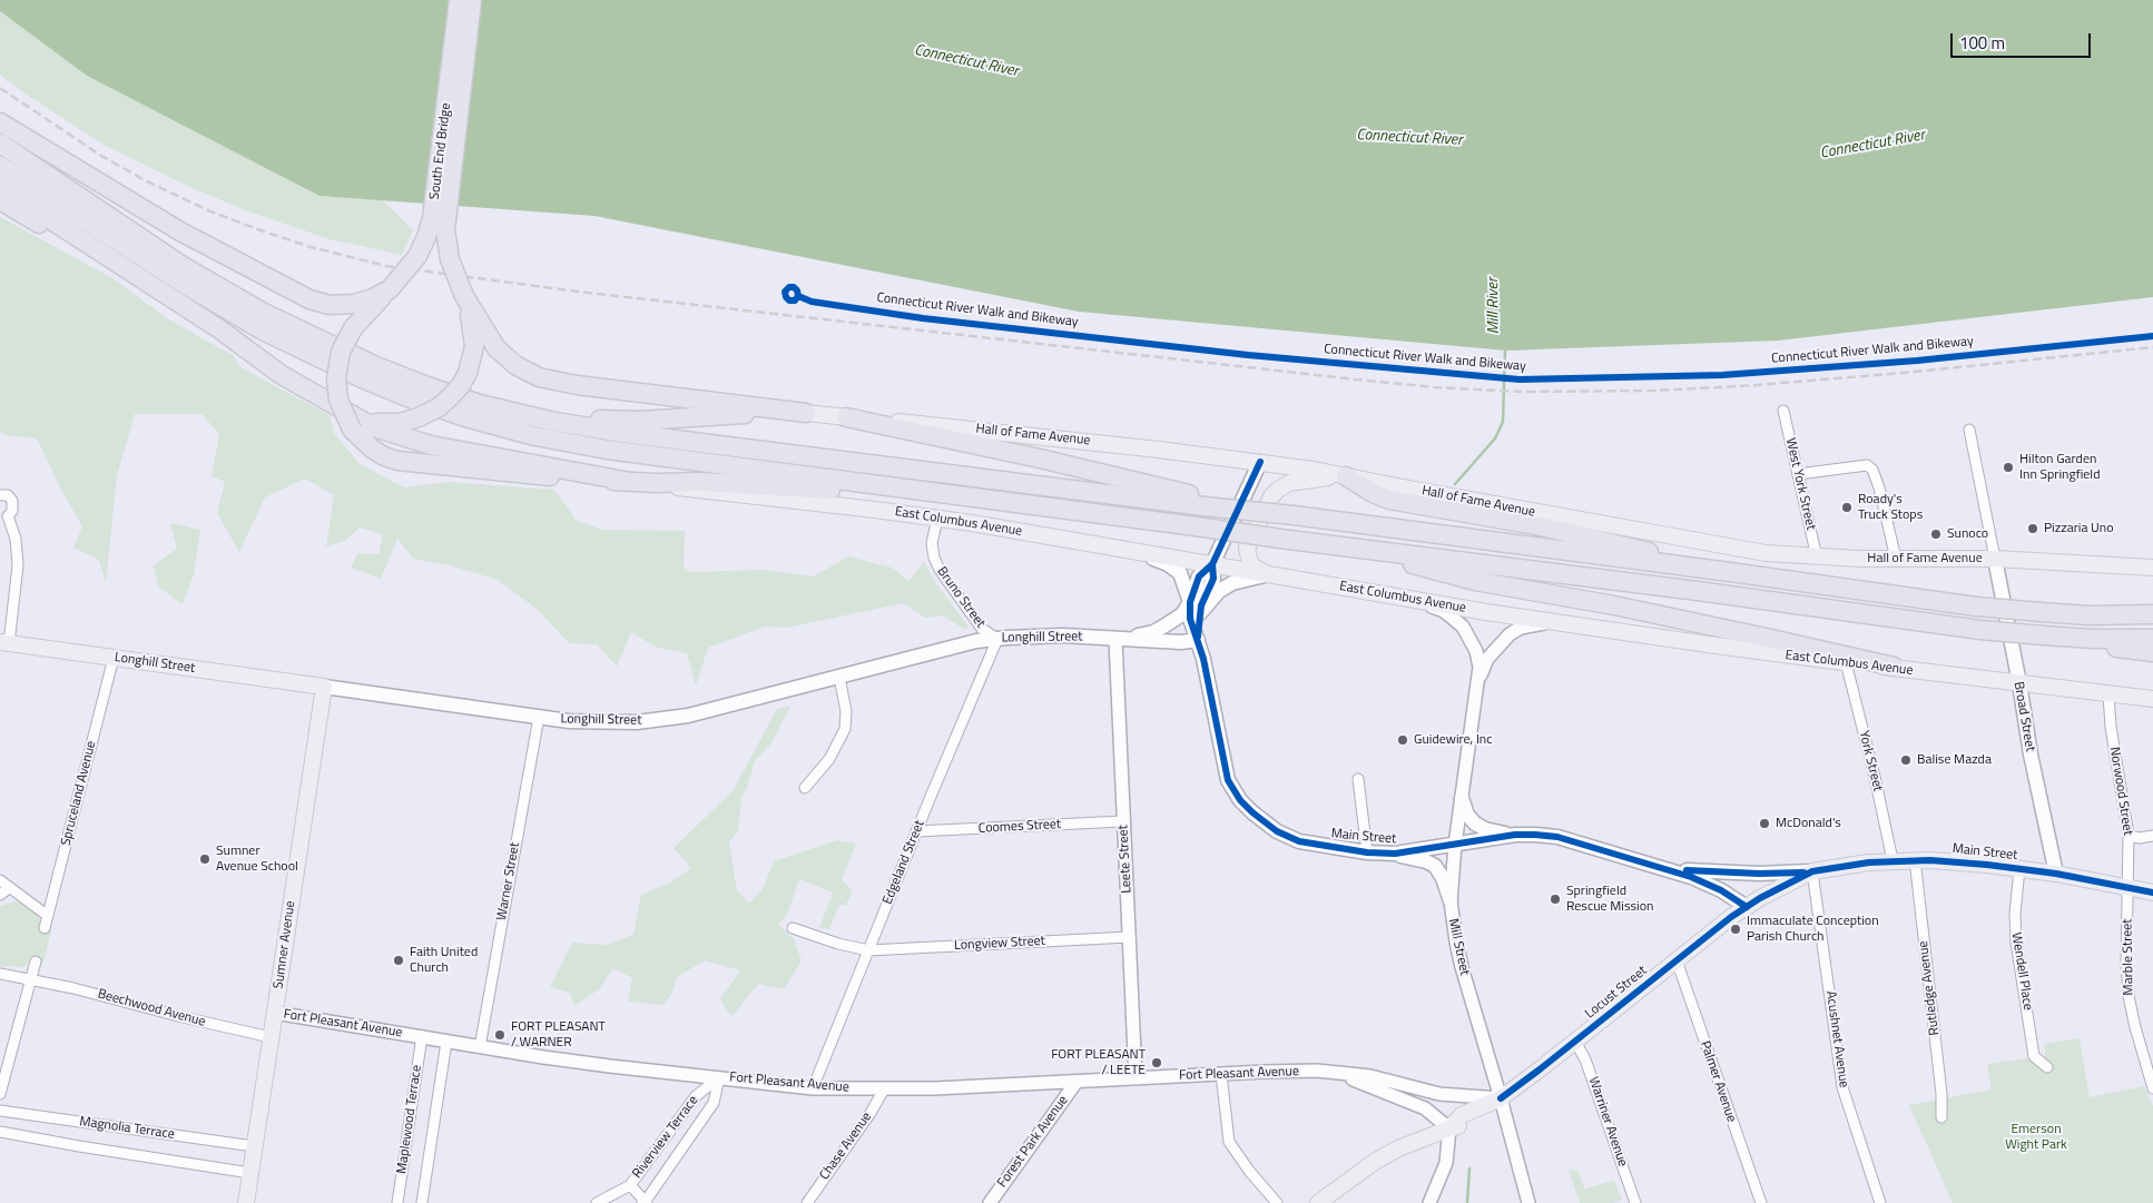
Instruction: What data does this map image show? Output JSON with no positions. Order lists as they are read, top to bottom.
{
  "streets": {
    "highway": ["South End Bridge"],
    "main road": [
      "Hall of Fame Avenue",
      "East Columbus Avenue",
      "Longhill Street",
      "Broad Street",
      "Main Street",
      "Sumner Avenue",
      "Locust Street"
    ],
    "street": [
      "West York Street",
      "Bruno Street",
      "York Street",
      "Norwood Street",
      "Spruceland Avenue",
      "Coomes Street",
      "Leete Street",
      "Edgeland Street",
      "Warner Street",
      "Longview Street",
      "Mill Street",
      "Marble Street",
      "Wendell Place",
      "Rutledge Avenue",
      "Beechwood Avenue",
      "Fort Pleasant Avenue",
      "Acushnet Avenue",
      "Palmer Avenue",
      "Maplewood Terrace",
      "Warriner Avenue",
      "Magnolia Terrace",
      "Riverview Terrace",
      "Forest Park Avenue",
      "Chase Avenue"
    ],
    "cycle path": ["Connecticut River Walk and Bikeway"]
  },
  "crossings": [
    ["Hall of Fame Avenue", "West York Street"],
    ["Hall of Fame Avenue", "Broad Street"],
    ["Hall of Fame Avenue", "Main Street"],
    ["East Columbus Avenue", "Bruno Street"],
    ["East Columbus Avenue", "Broad Street"],
    ["East Columbus Avenue", "York Street"],
    ["East Columbus Avenue", "Norwood Street"],
    ["East Columbus Avenue", "Main Street"],
    ["East Columbus Avenue", "Mill Street"],
    ["Bruno Street", "Longhill Street"],
    ["Bruno Street", "Edgeland Street"],
    ["Longhill Street", "Spruceland Avenue"],
    ["Longhill Street", "Main Street"],
    ["Longhill Street", "Leete Street"],
    ["Longhill Street", "Edgeland Street"],
    ["Longhill Street", "Warner Street"],
    ["Longhill Street", "Sumner Avenue"],
    ["Broad Street", "Main Street"],
    ["York Street", "Main Street"],
    ["Norwood Street", "Main Street"],
    ["Norwood Street", "Marble Street"],
    ["Coomes Street", "Leete Street"],
    ["Coomes Street", "Edgeland Street"],
    ["Main Street", "Mill Street"],
    ["Main Street", "Marble Street"],
    ["Main Street", "Wendell Place"],
    ["Main Street", "Rutledge Avenue"],
    ["Main Street", "Locust Street"],
    ["Main Street", "Acushnet Avenue"],
    ["Leete Street", "Longview Street"],
    ["Leete Street", "Fort Pleasant Avenue"],
    ["Edgeland Street", "Longview Street"],
    ["Edgeland Street", "Fort Pleasant Avenue"],
    ["Warner Street", "Fort Pleasant Avenue"],
    ["Sumner Avenue", "Beechwood Avenue"],
    ["Sumner Avenue", "Fort Pleasant Avenue"],
    ["Sumner Avenue", "Magnolia Terrace"],
    ["Mill Street", "Locust Street"],
    ["Mill Street", "Fort Pleasant Avenue"],
    ["Locust Street", "Fort Pleasant Avenue"],
    ["Locust Street", "Palmer Avenue"],
    ["Locust Street", "Warriner Avenue"],
    ["Fort Pleasant Avenue", "Maplewood Terrace"],
    ["Fort Pleasant Avenue", "Riverview Terrace"],
    ["Fort Pleasant Avenue", "Forest Park Avenue"],
    ["Fort Pleasant Avenue", "Chase Avenue"]
  ],
  "water": ["Connecticut River", "Mill River"],
  "parks": ["Emerson Wight Park"],
  "places": [
    "Hilton Garden Inn Springfield",
    "Roady's Truck Stops",
    "Pizzaria Uno",
    "Sunoco",
    "Guidewire, Inc",
    "Balise Mazda",
    "McDonald's",
    "Sumner Avenue School",
    "Springfield Rescue Mission",
    "Immaculate Conception Parish Church",
    "Faith United Church",
    "FORT PLEASANT / WARNER",
    "FORT PLEASANT / LEETE"
  ],
  "scale_bar": "100 m"
}
